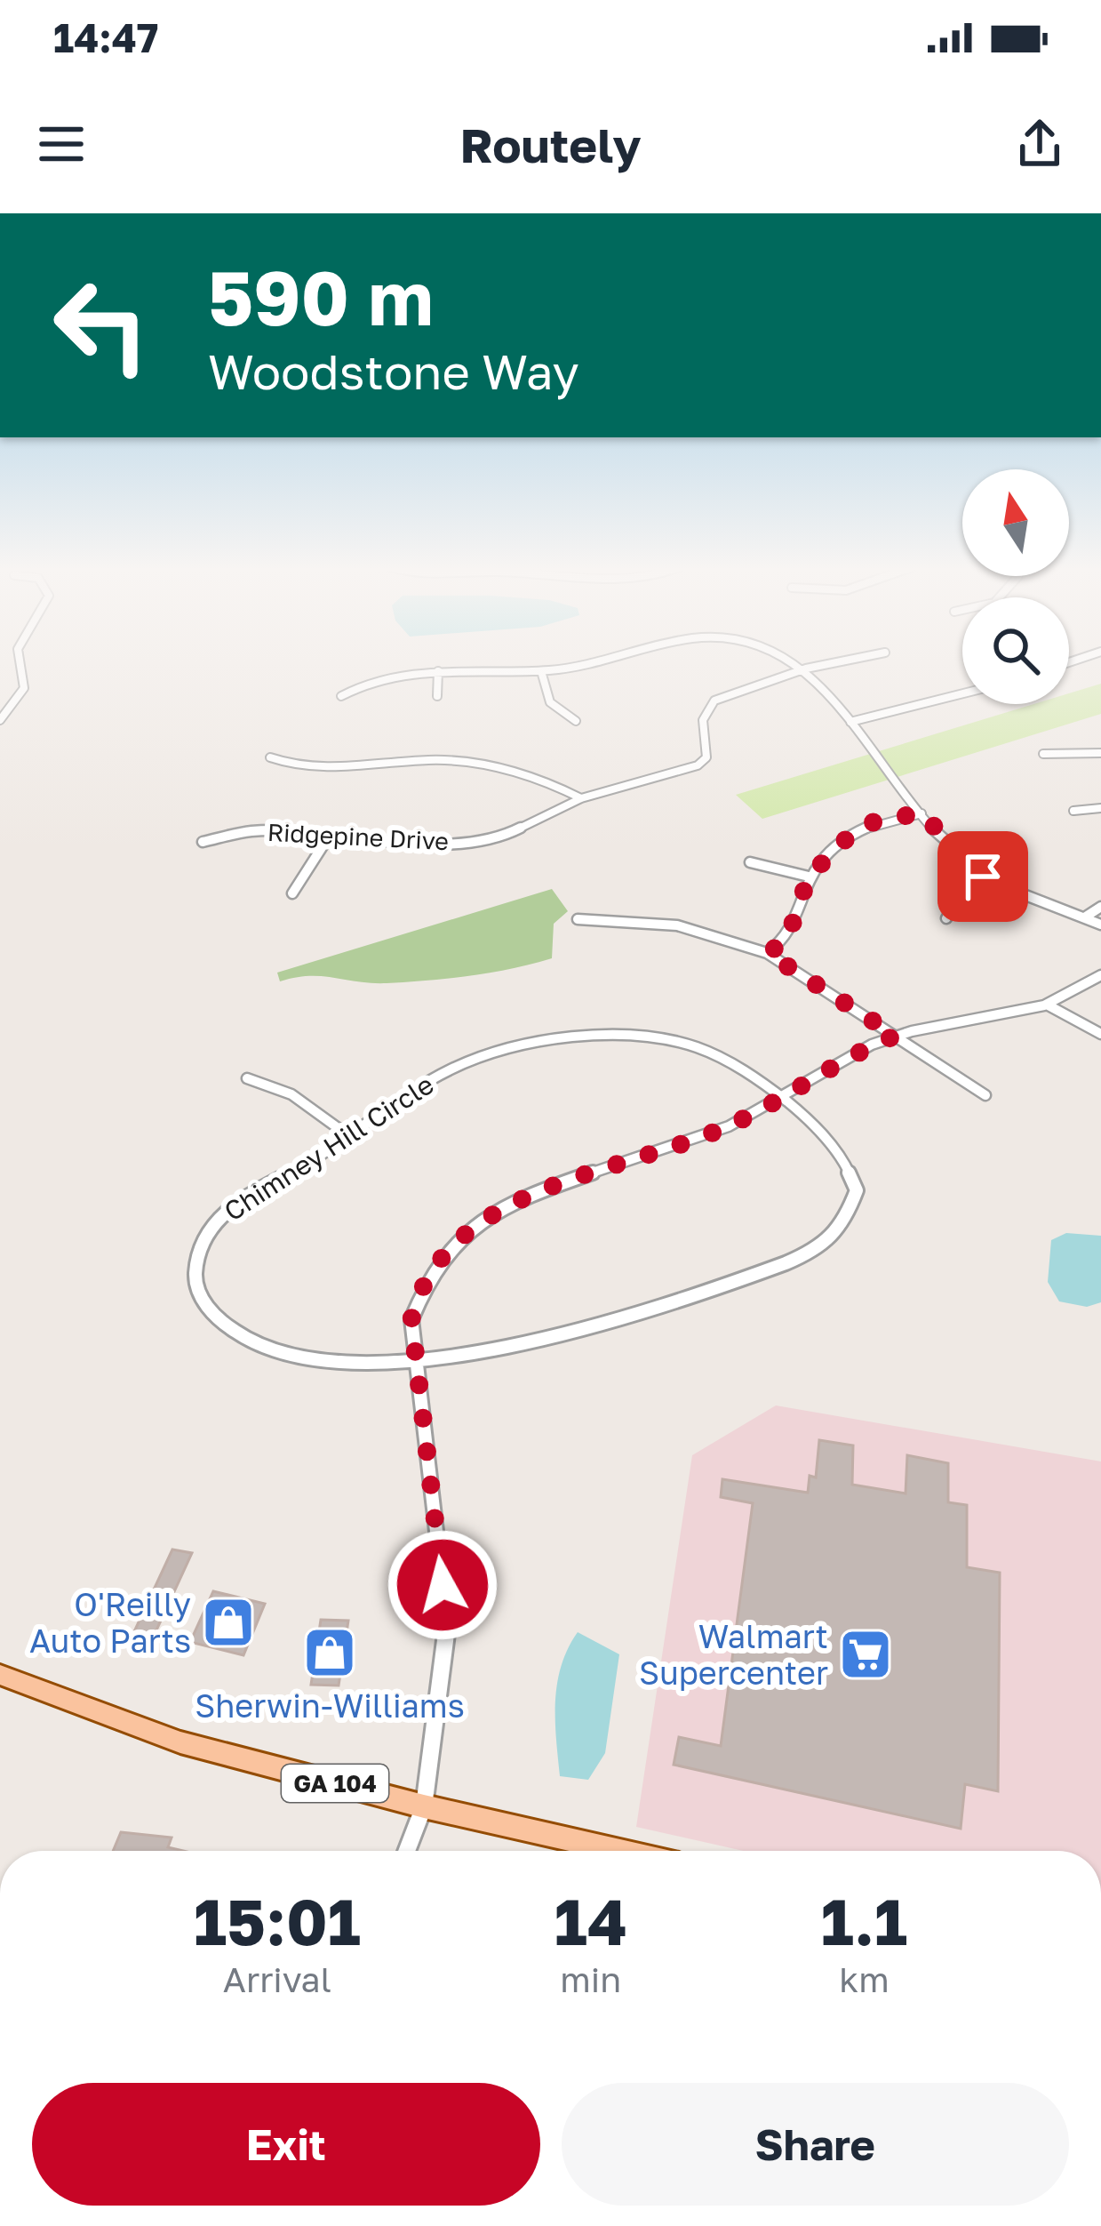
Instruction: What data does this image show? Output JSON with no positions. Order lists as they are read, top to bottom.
{
  "streets": {
    "main road": ["GA 104"],
    "street": ["Ridgepine Drive", "Chimney Hill Circle"]
  },
  "places": {
    "shop": ["O'Reilly Auto Parts", "Sherwin-Williams"],
    "supermarket": ["Walmart Supercenter"]
  },
  "north": "top",
  "page": {
    "status": "14:47",
    "header": "Routely",
    "turn": ["590 m", "Woodstone Way"],
    "eta": [
      "15:01",
      "Arrival",
      "14",
      "min",
      "1.1",
      "km"
    ],
    "buttons": ["Exit", "Share"]
  }
}
